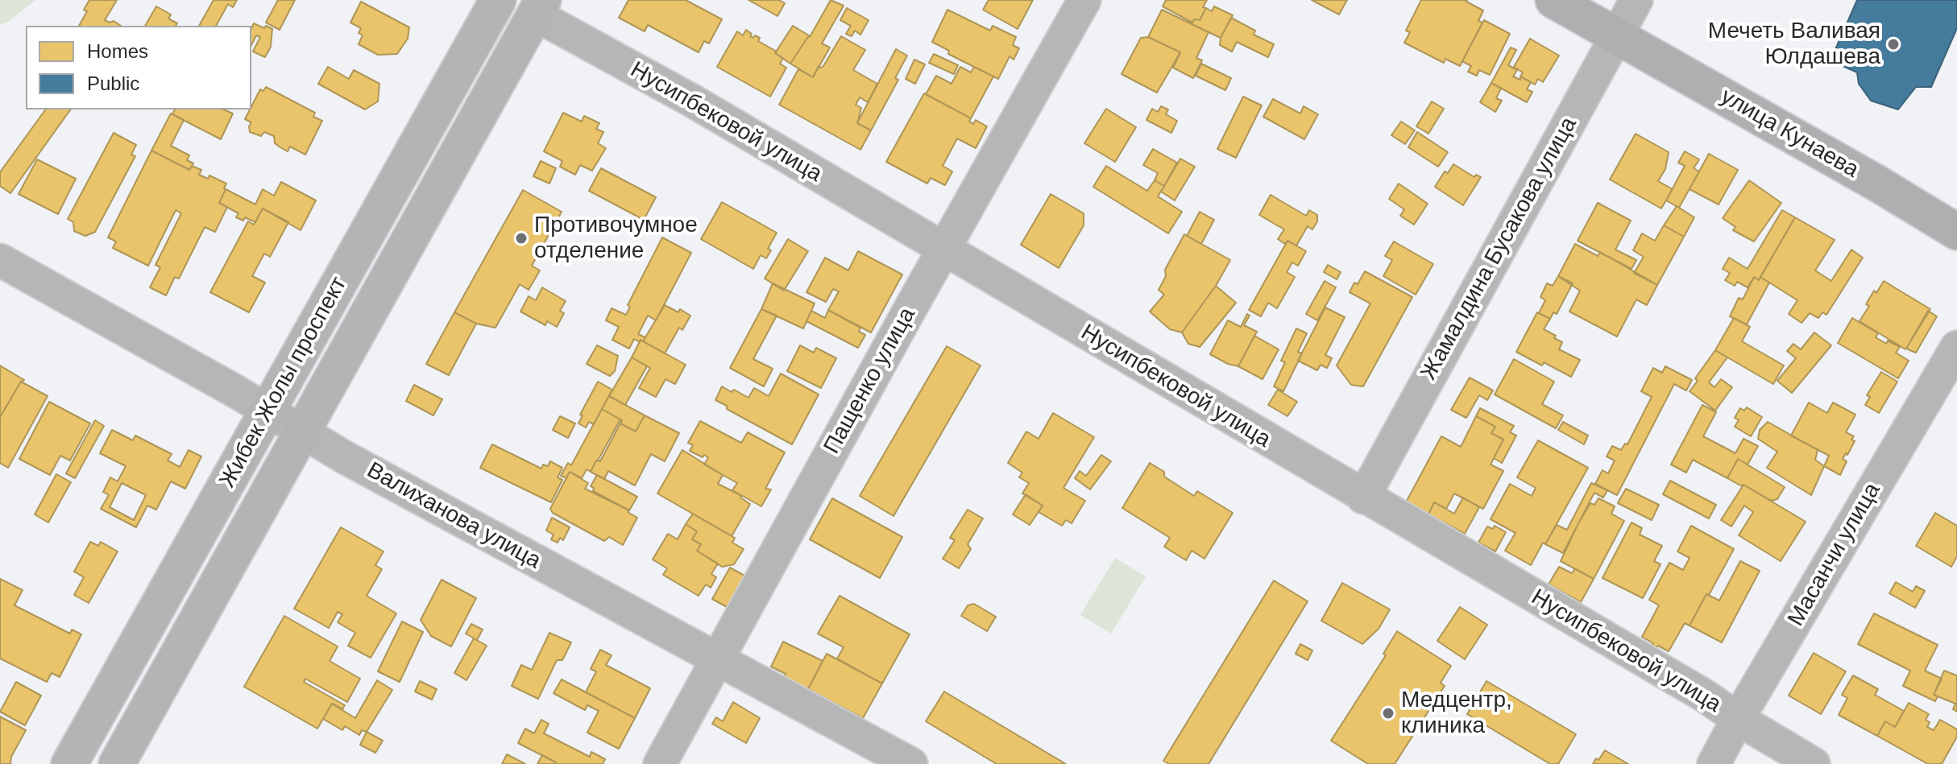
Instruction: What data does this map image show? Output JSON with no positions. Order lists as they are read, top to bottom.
{
  "streets": {
    "highway": ["Жибек Жолы проспект"],
    "main road": ["улица Кунаева"],
    "street": [
      "Нусипбековой улица",
      "Жамалдина Бусакова улица",
      "Пащенко улица",
      "Валиханова улица",
      "Масанчи улица"
    ]
  },
  "crossings": [
    ["Нусипбековой улица", "Жамалдина Бусакова улица"],
    ["Нусипбековой улица", "Пащенко улица"],
    ["Нусипбековой улица", "Жибек Жолы проспект"],
    ["Нусипбековой улица", "Масанчи улица"],
    ["улица Кунаева", "Жамалдина Бусакова улица"],
    ["Пащенко улица", "Валиханова улица"],
    ["Жибек Жолы проспект", "Валиханова улица"]
  ],
  "places": ["Мечеть Валивая Юлдашева", "Противочумное отделение", "Медцентр, клиника"],
  "legend": ["Homes", "Public"]
}
